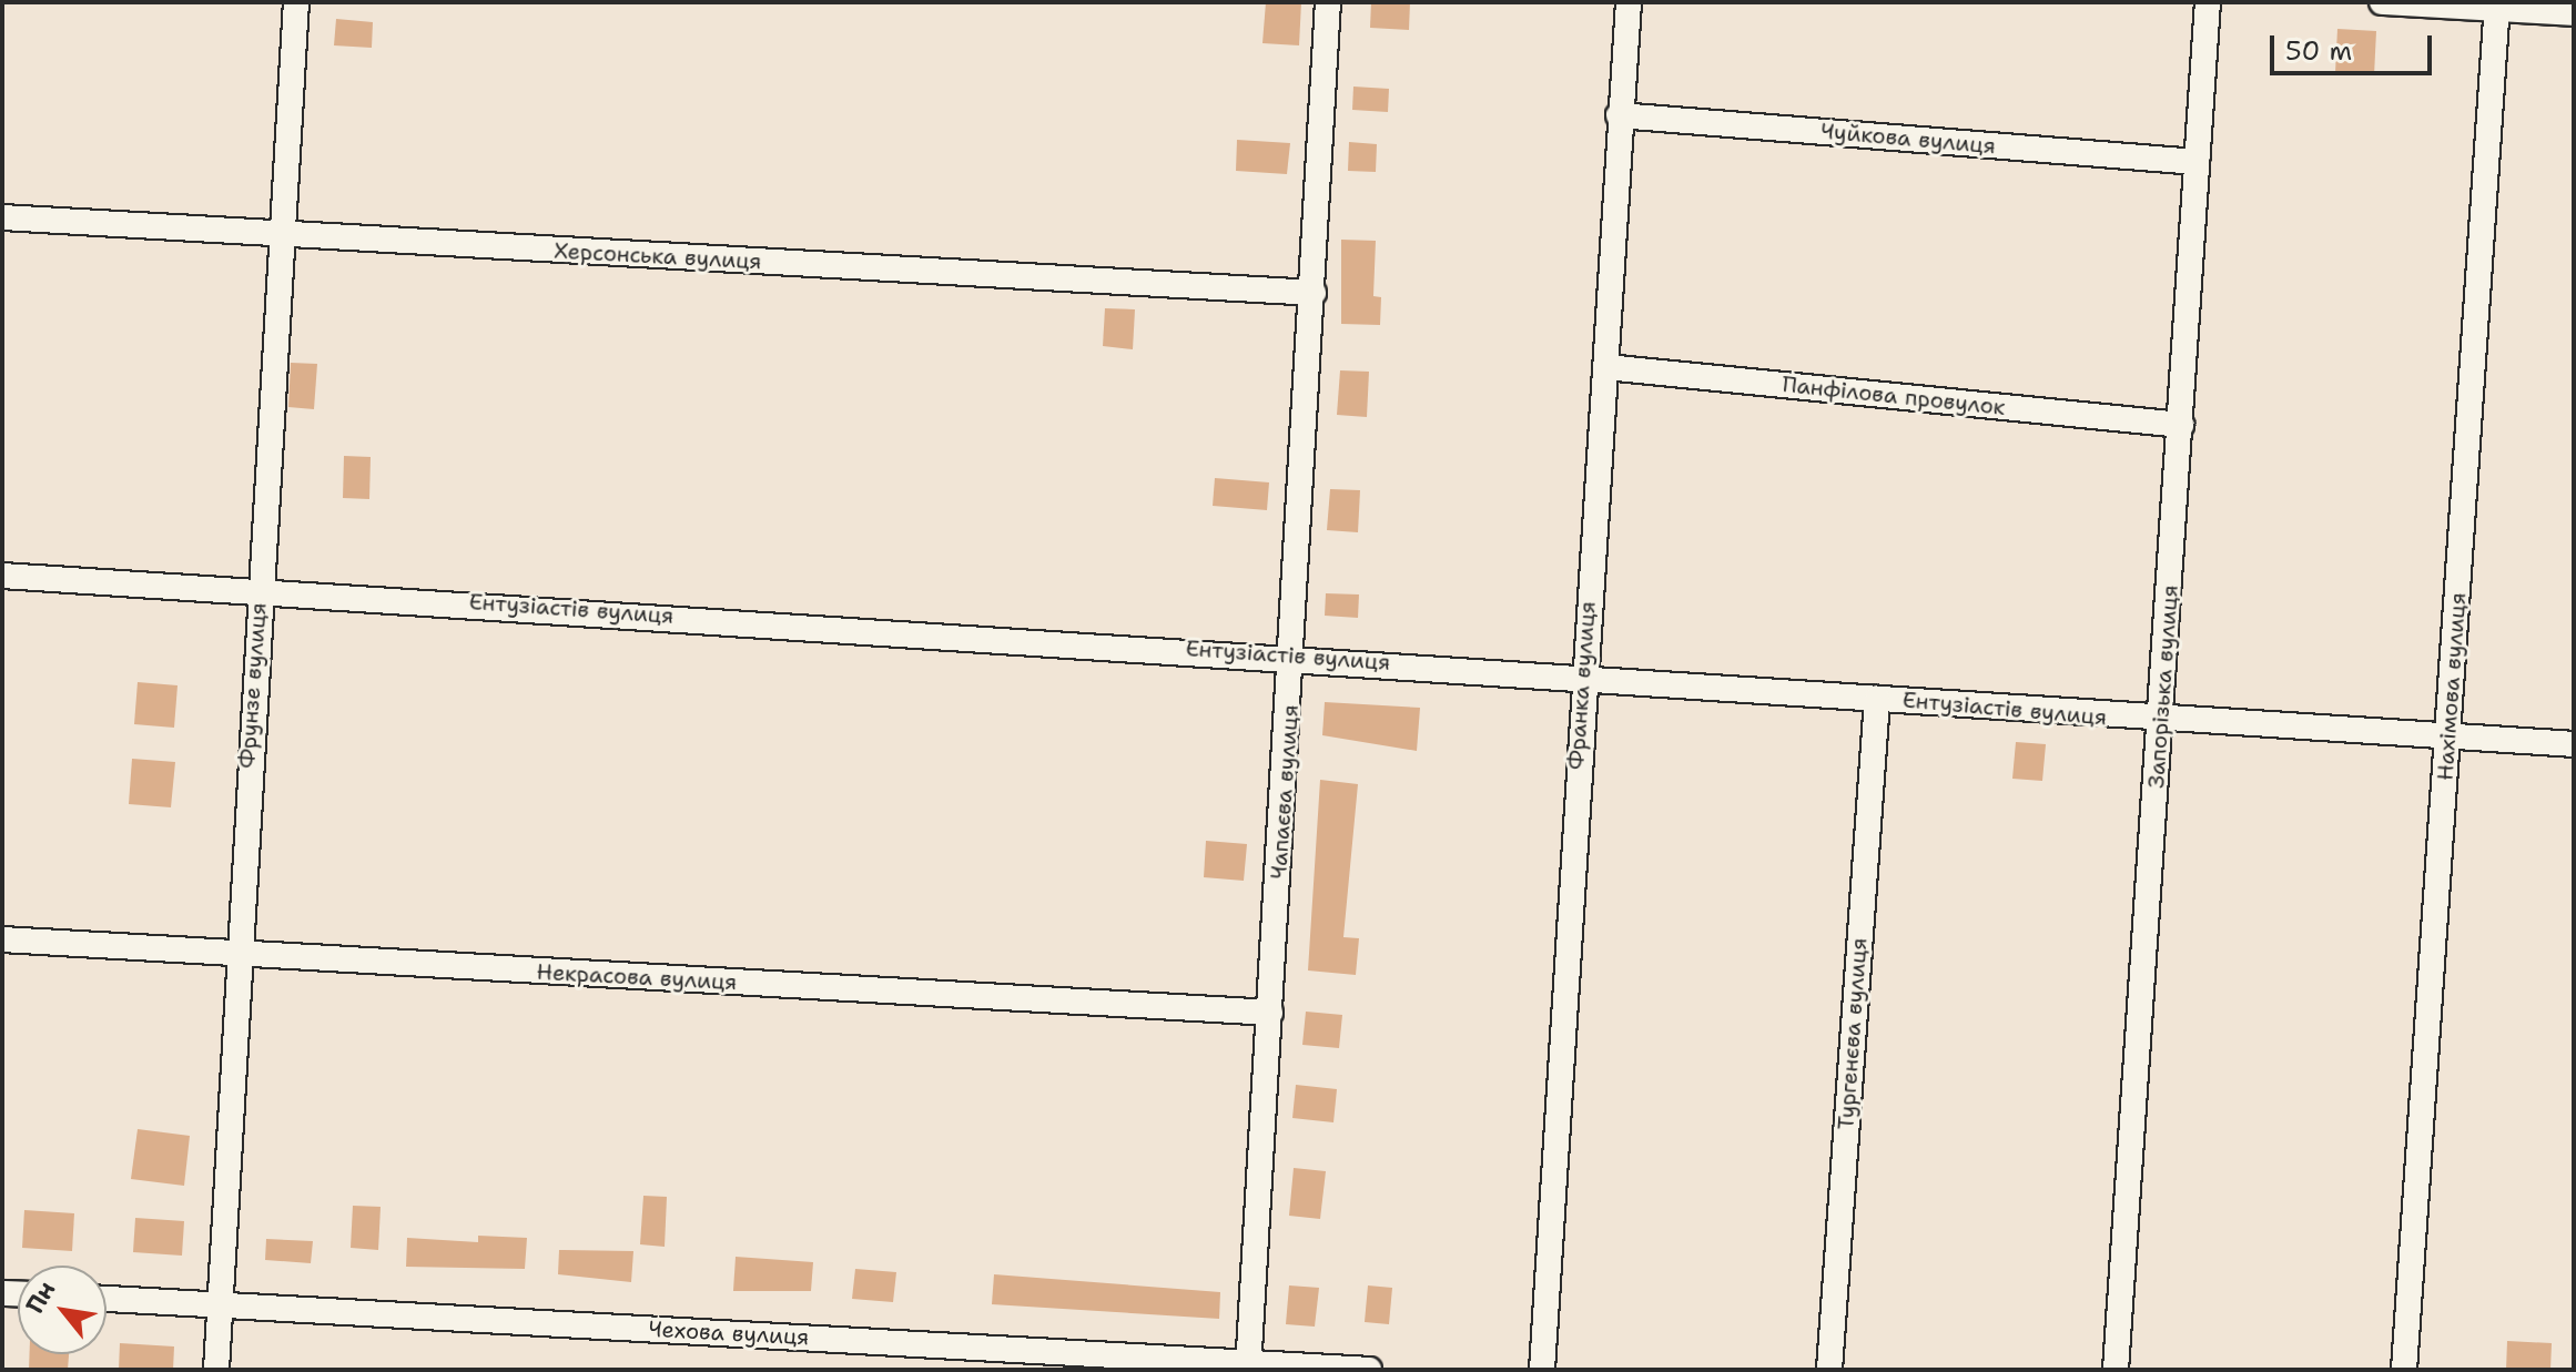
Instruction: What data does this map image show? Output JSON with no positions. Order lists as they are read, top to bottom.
{
  "streets": {
    "street": [
      "Чуйкова вулиця",
      "Херсонська вулиця",
      "Панфілова провулок",
      "Ентузіастів вулиця",
      "Фрунзе вулиця",
      "Франка вулиця",
      "Запорізька вулиця",
      "Нахімова вулиця",
      "Чапаєва вулиця",
      "Некрасова вулиця",
      "Тургенєва вулиця",
      "Чехова вулиця"
    ]
  },
  "crossings": [
    ["Чуйкова вулиця", "Франка вулиця"],
    ["Чуйкова вулиця", "Запорізька вулиця"],
    ["Херсонська вулиця", "Фрунзе вулиця"],
    ["Херсонська вулиця", "Чапаєва вулиця"],
    ["Панфілова провулок", "Франка вулиця"],
    ["Панфілова провулок", "Запорізька вулиця"],
    ["Ентузіастів вулиця", "Фрунзе вулиця"],
    ["Ентузіастів вулиця", "Франка вулиця"],
    ["Ентузіастів вулиця", "Запорізька вулиця"],
    ["Ентузіастів вулиця", "Нахімова вулиця"],
    ["Ентузіастів вулиця", "Чапаєва вулиця"],
    ["Ентузіастів вулиця", "Тургенєва вулиця"],
    ["Фрунзе вулиця", "Некрасова вулиця"],
    ["Фрунзе вулиця", "Чехова вулиця"],
    ["Чапаєва вулиця", "Некрасова вулиця"],
    ["Чапаєва вулиця", "Чехова вулиця"]
  ],
  "scale_bar": "50 m",
  "north": "top left"
}
